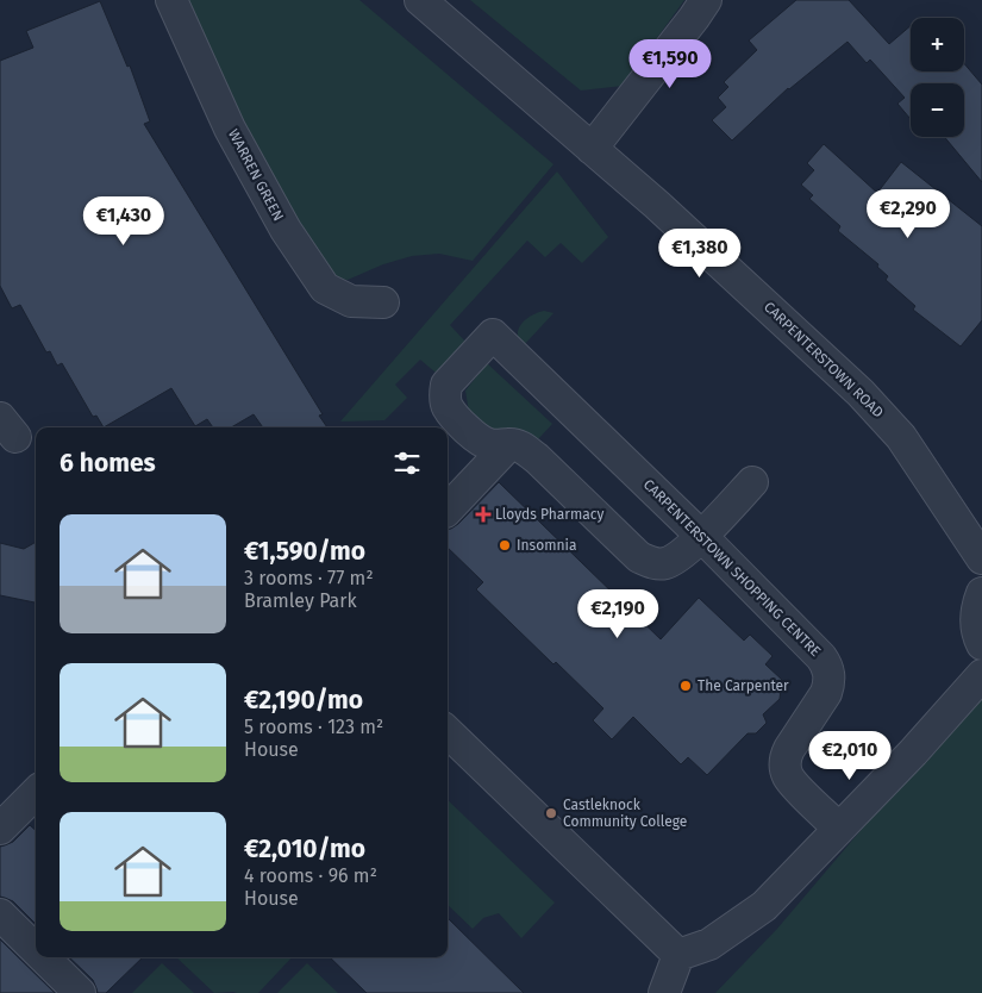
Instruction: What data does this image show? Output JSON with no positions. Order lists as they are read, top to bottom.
{
  "streets": {
    "street": ["WARREN GREEN", "CARPENTERSTOWN ROAD", "CARPENTERSTOWN SHOPPING CENTRE"]
  },
  "places": {
    "health": ["Lloyds Pharmacy"],
    "other": ["Insomnia", "The Carpenter", "Castleknock Community College"]
  },
  "page": {
    "map_buttons": ["+", "−"],
    "price": [
      "€1,590",
      "€2,290",
      "€1,430",
      "€1,380",
      "€2,190",
      "€2,010"
    ],
    "heading": "6 homes",
    "list": [
      {
        "name": "€1,590/mo",
        "note": "3 rooms · 77 m² · Bramley Park"
      },
      {
        "name": "€2,190/mo",
        "note": "5 rooms · 123 m² · House"
      },
      {
        "name": "€2,010/mo",
        "note": "4 rooms · 96 m² · House"
      }
    ]
  }
}
